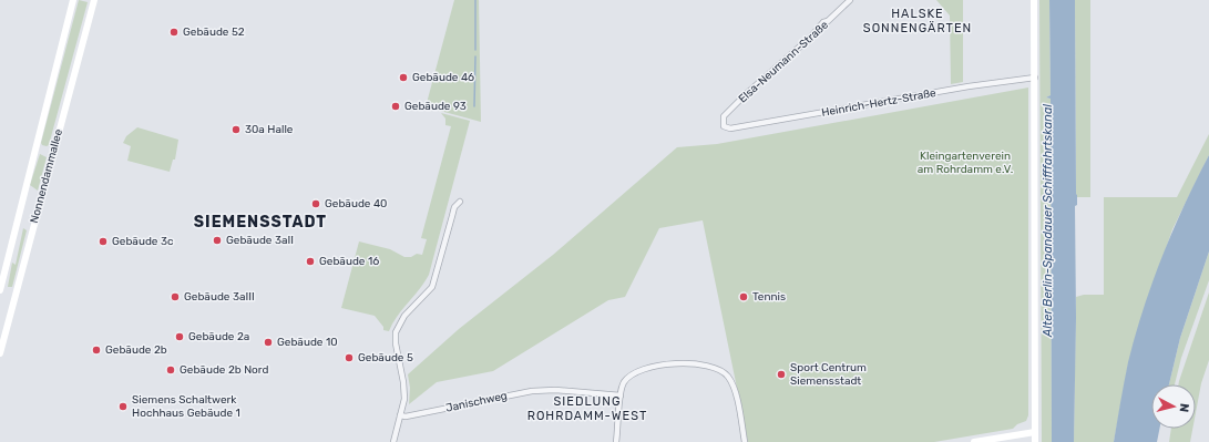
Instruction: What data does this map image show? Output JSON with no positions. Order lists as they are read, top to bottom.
{
  "streets": {
    "main road": ["Nonnendammallee"],
    "street": ["Elsa-Neumann-Straße", "Heinrich-Hertz-Straße", "Janischweg"]
  },
  "crossings": [
    ["Elsa-Neumann-Straße", "Heinrich-Hertz-Straße"]
  ],
  "districts": ["HALSKE SONNENGÄRTEN", "SIEMENSSTADT", "SIEDLUNG ROHRDAMM-WEST"],
  "water": ["Alter Berlin-Spandauer Schifffahrtskanal"],
  "parks": ["Kleingartenverein am Rohrdamm e.V."],
  "places": [
    "Gebäude 52",
    "Gebäude 46",
    "Gebäude 93",
    "30a Halle",
    "Gebäude 40",
    "Gebäude 3aII",
    "Gebäude 3c",
    "Gebäude 16",
    "Gebäude 3aIII",
    "Tennis",
    "Gebäude 2a",
    "Gebäude 10",
    "Gebäude 2b",
    "Gebäude 5",
    "Gebäude 2b Nord",
    "Sport Centrum Siemensstadt",
    "Siemens Schaltwerk Hochhaus Gebäude 1"
  ],
  "north": "right"
}
